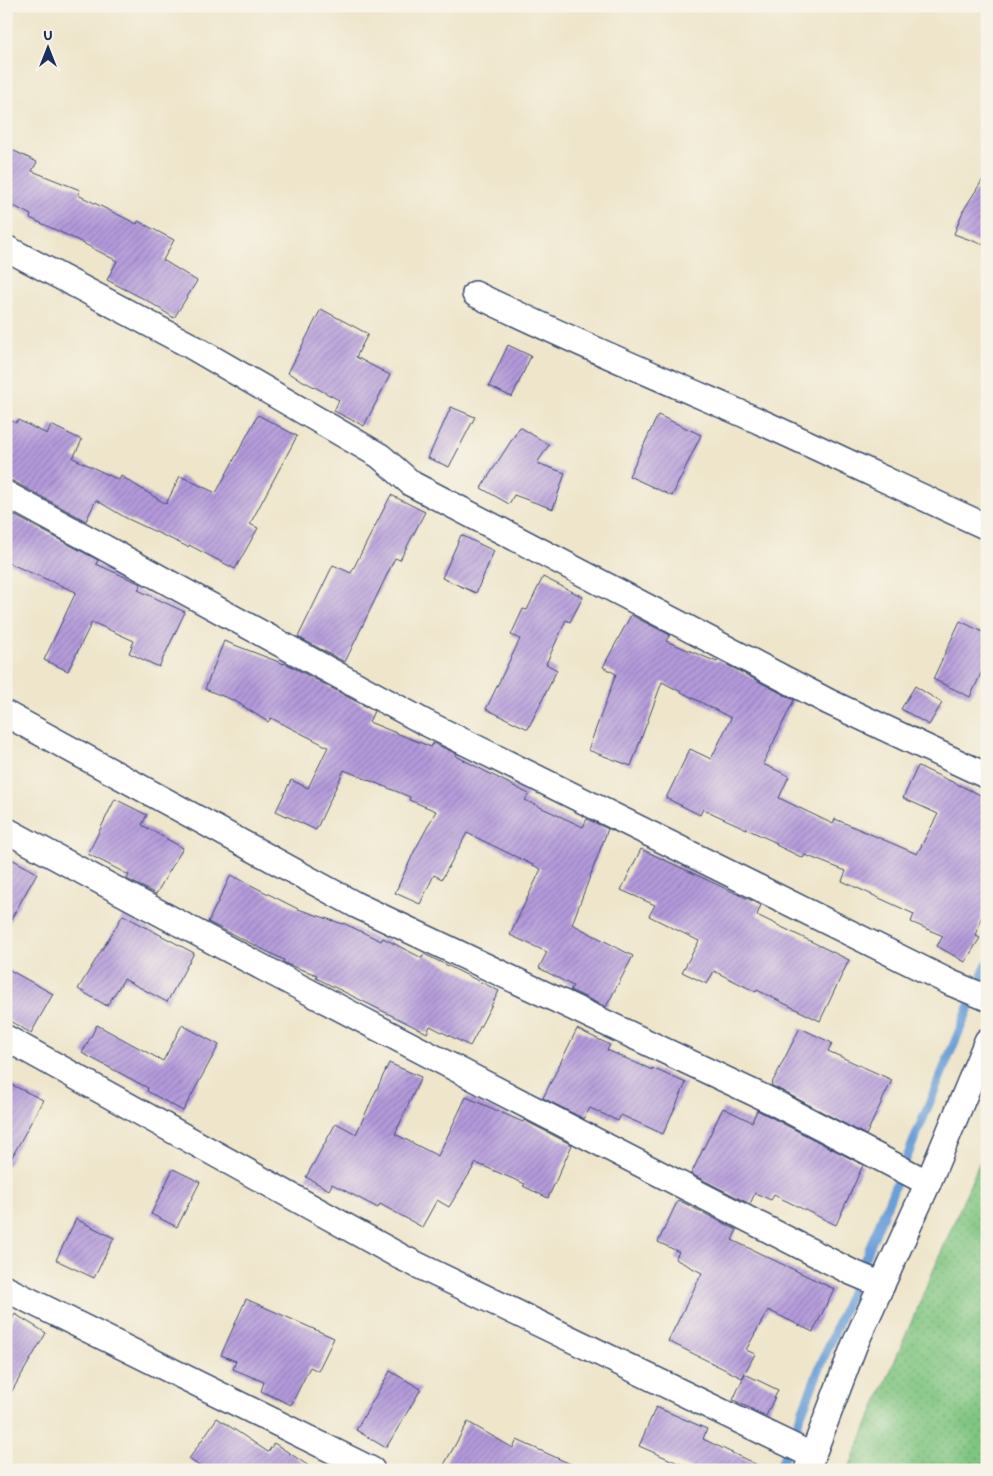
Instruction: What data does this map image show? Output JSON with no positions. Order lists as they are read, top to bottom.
{
  "north": "top"
}
